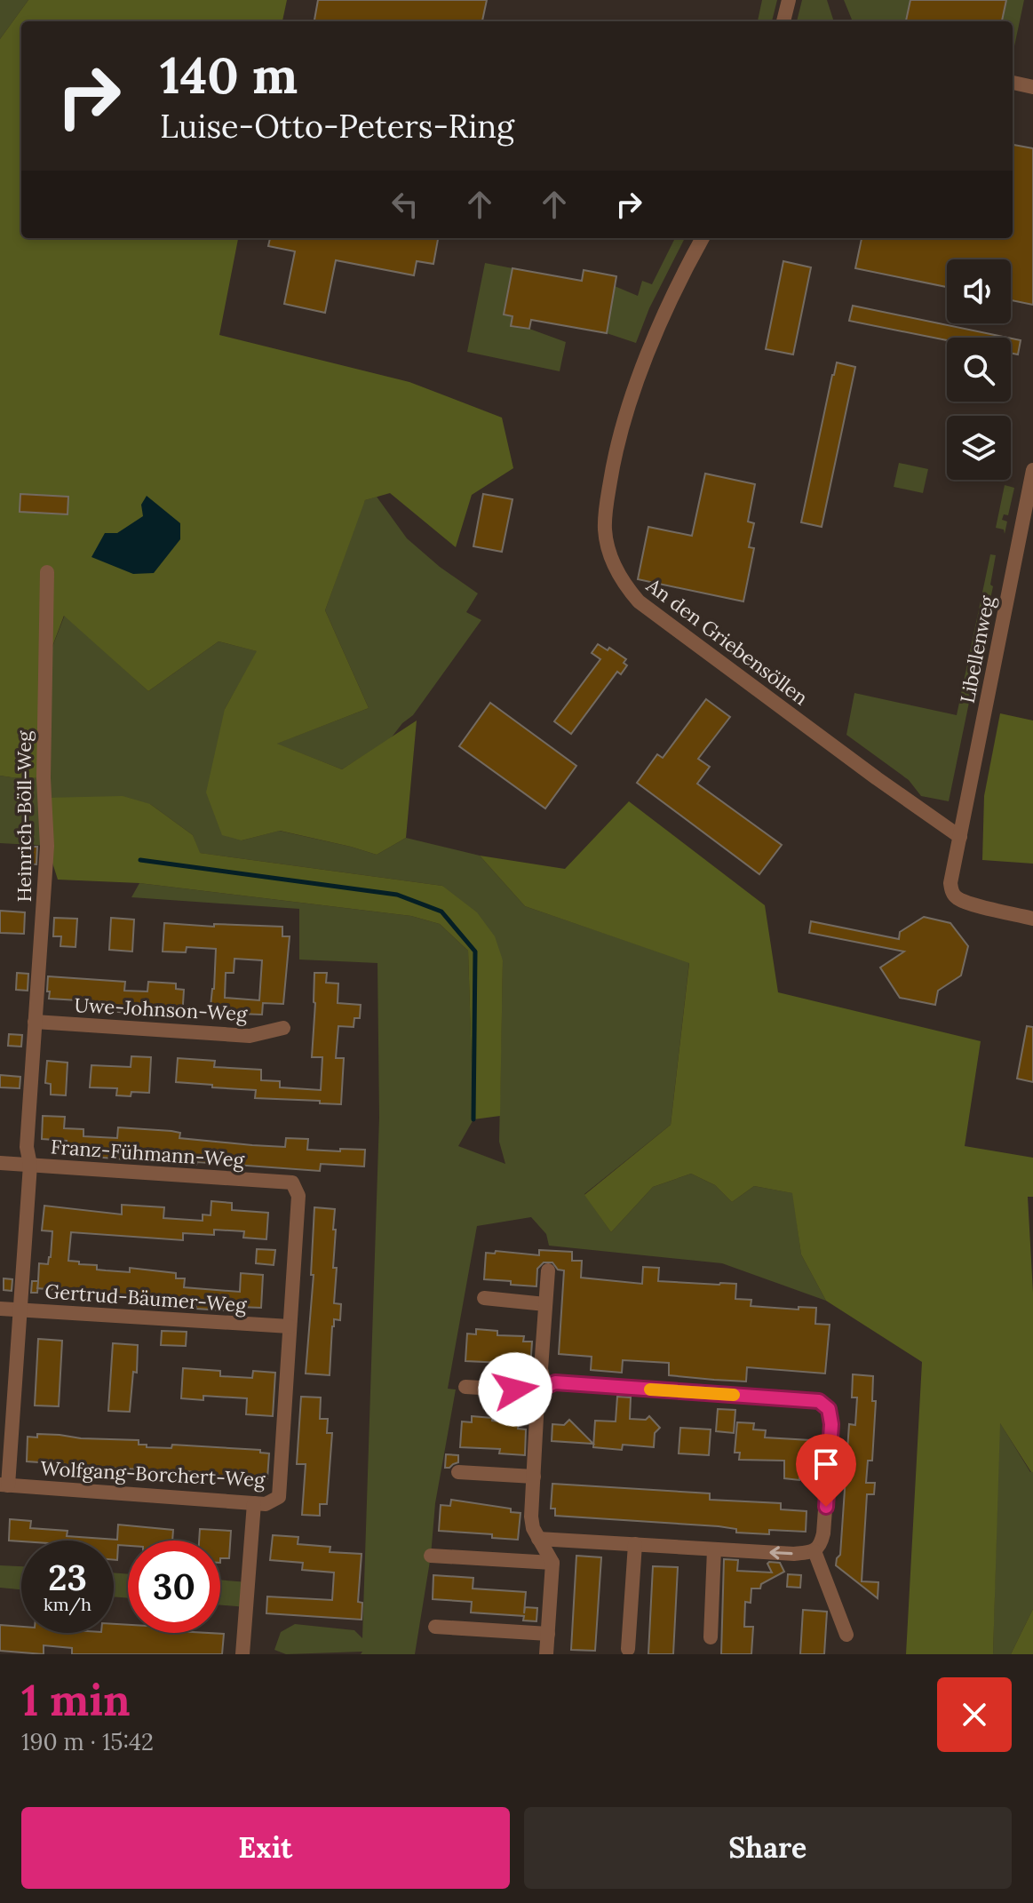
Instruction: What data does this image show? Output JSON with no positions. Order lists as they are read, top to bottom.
{
  "streets": {
    "street": [
      "An den Griebensöllen",
      "Libellenweg",
      "Heinrich-Böll-Weg",
      "Uwe-Johnson-Weg",
      "Franz-Fühmann-Weg",
      "Gertrud-Bäumer-Weg",
      "Wolfgang-Borchert-Weg"
    ]
  },
  "crossings": [
    ["An den Griebensöllen", "Libellenweg"],
    ["Heinrich-Böll-Weg", "Uwe-Johnson-Weg"],
    ["Heinrich-Böll-Weg", "Franz-Fühmann-Weg"],
    ["Heinrich-Böll-Weg", "Gertrud-Bäumer-Weg"],
    ["Heinrich-Böll-Weg", "Wolfgang-Borchert-Weg"],
    ["Franz-Fühmann-Weg", "Gertrud-Bäumer-Weg"],
    ["Franz-Fühmann-Weg", "Wolfgang-Borchert-Weg"],
    ["Gertrud-Bäumer-Weg", "Wolfgang-Borchert-Weg"]
  ],
  "page": {
    "turn": ["140 m", "Luise-Otto-Peters-Ring"],
    "speed": "23 km/h",
    "limit": "30",
    "heading": ["1 min", "190 m · 15:42"],
    "buttons": ["Exit", "Share"]
  }
}
